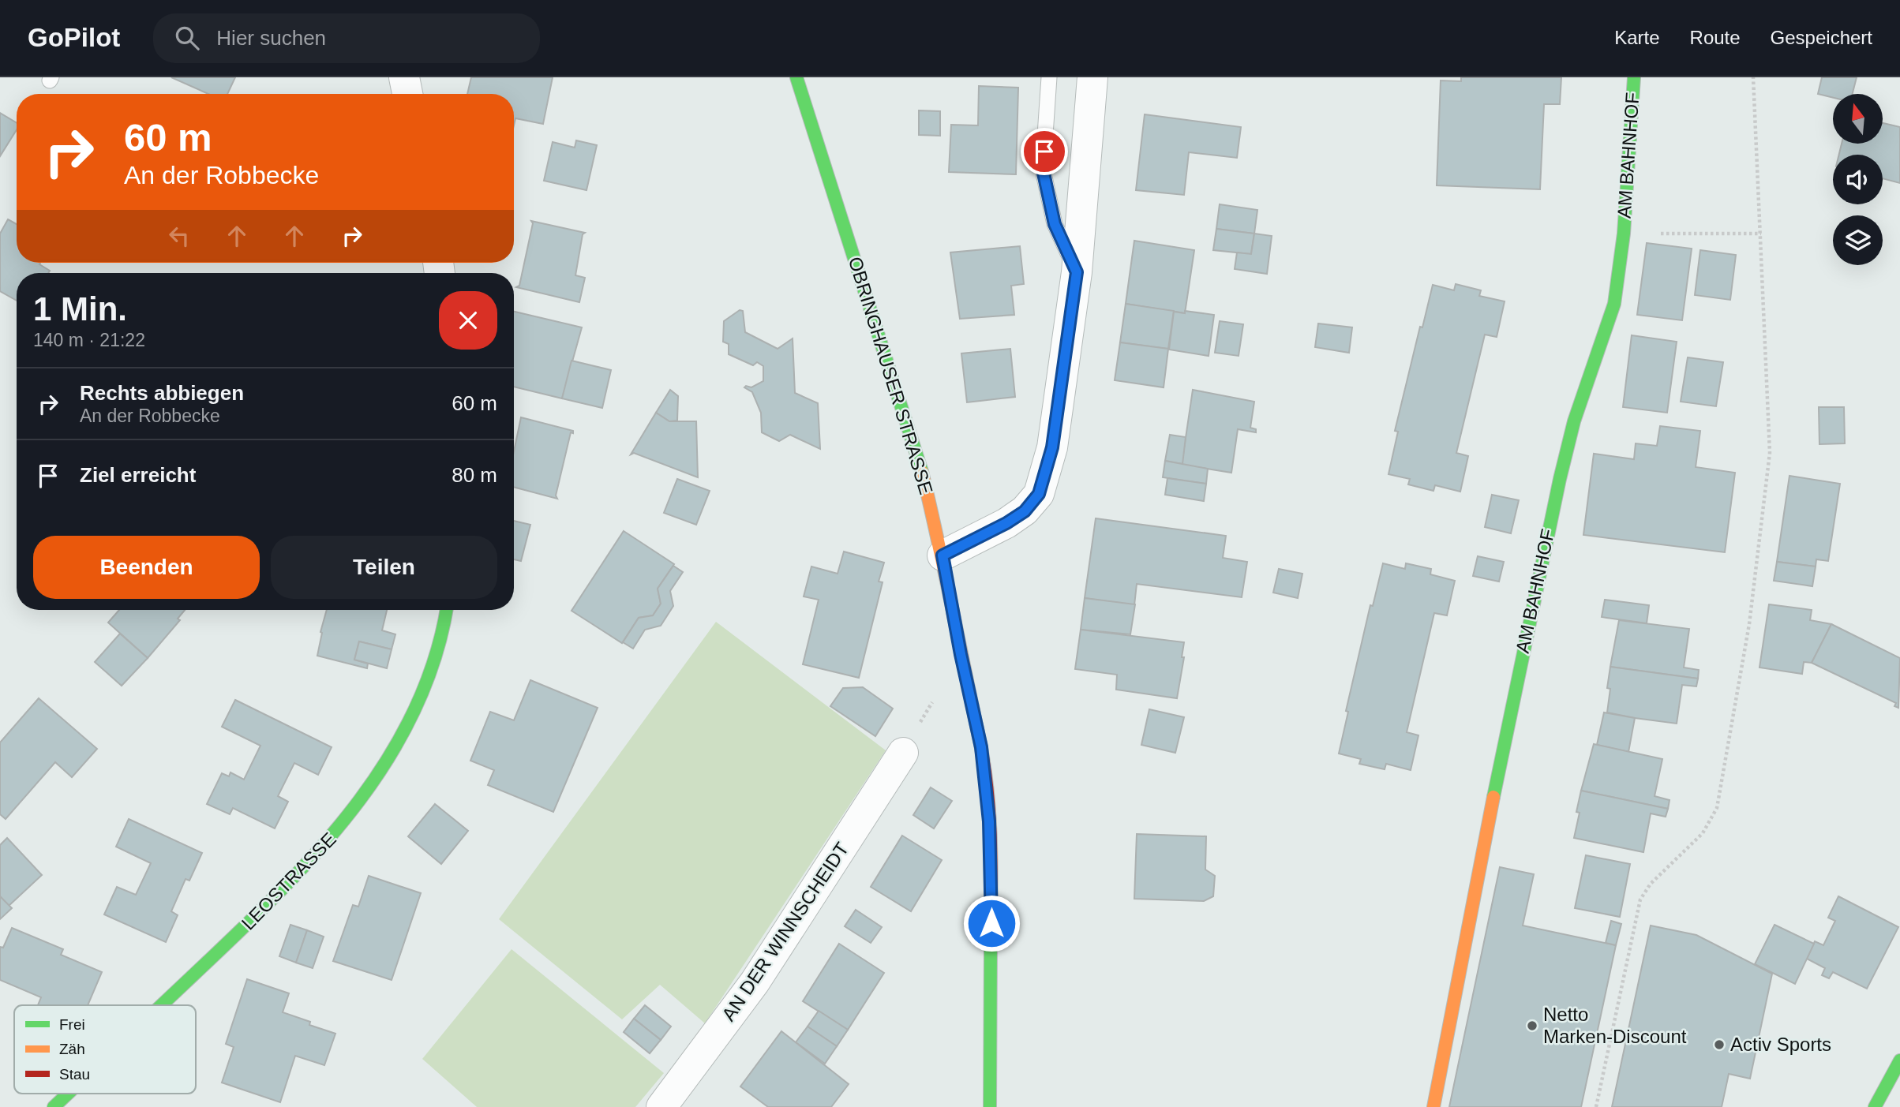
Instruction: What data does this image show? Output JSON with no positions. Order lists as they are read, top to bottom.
{
  "streets": {
    "street": [
      "AM BAHNHOF",
      "OBRINGHAUSER STRASSE",
      "LEOSTRASSE",
      "AN DER WINNSCHEIDT"
    ]
  },
  "places": ["Netto Marken-Discount", "Activ Sports"],
  "legend": ["Frei", "Zäh", "Stau"],
  "north": "top",
  "page": {
    "header": "GoPilot",
    "search": "Hier suchen",
    "nav": ["Karte", "Route", "Gespeichert"],
    "turn": ["60 m", "An der Robbecke"],
    "heading": ["1 Min.", "140 m · 21:22"],
    "list": [
      {
        "name": "Rechts abbiegen",
        "note": "An der Robbecke",
        "value": "60 m"
      },
      {
        "name": "Ziel erreicht",
        "value": "80 m"
      }
    ],
    "buttons": ["Beenden", "Teilen"]
  }
}
